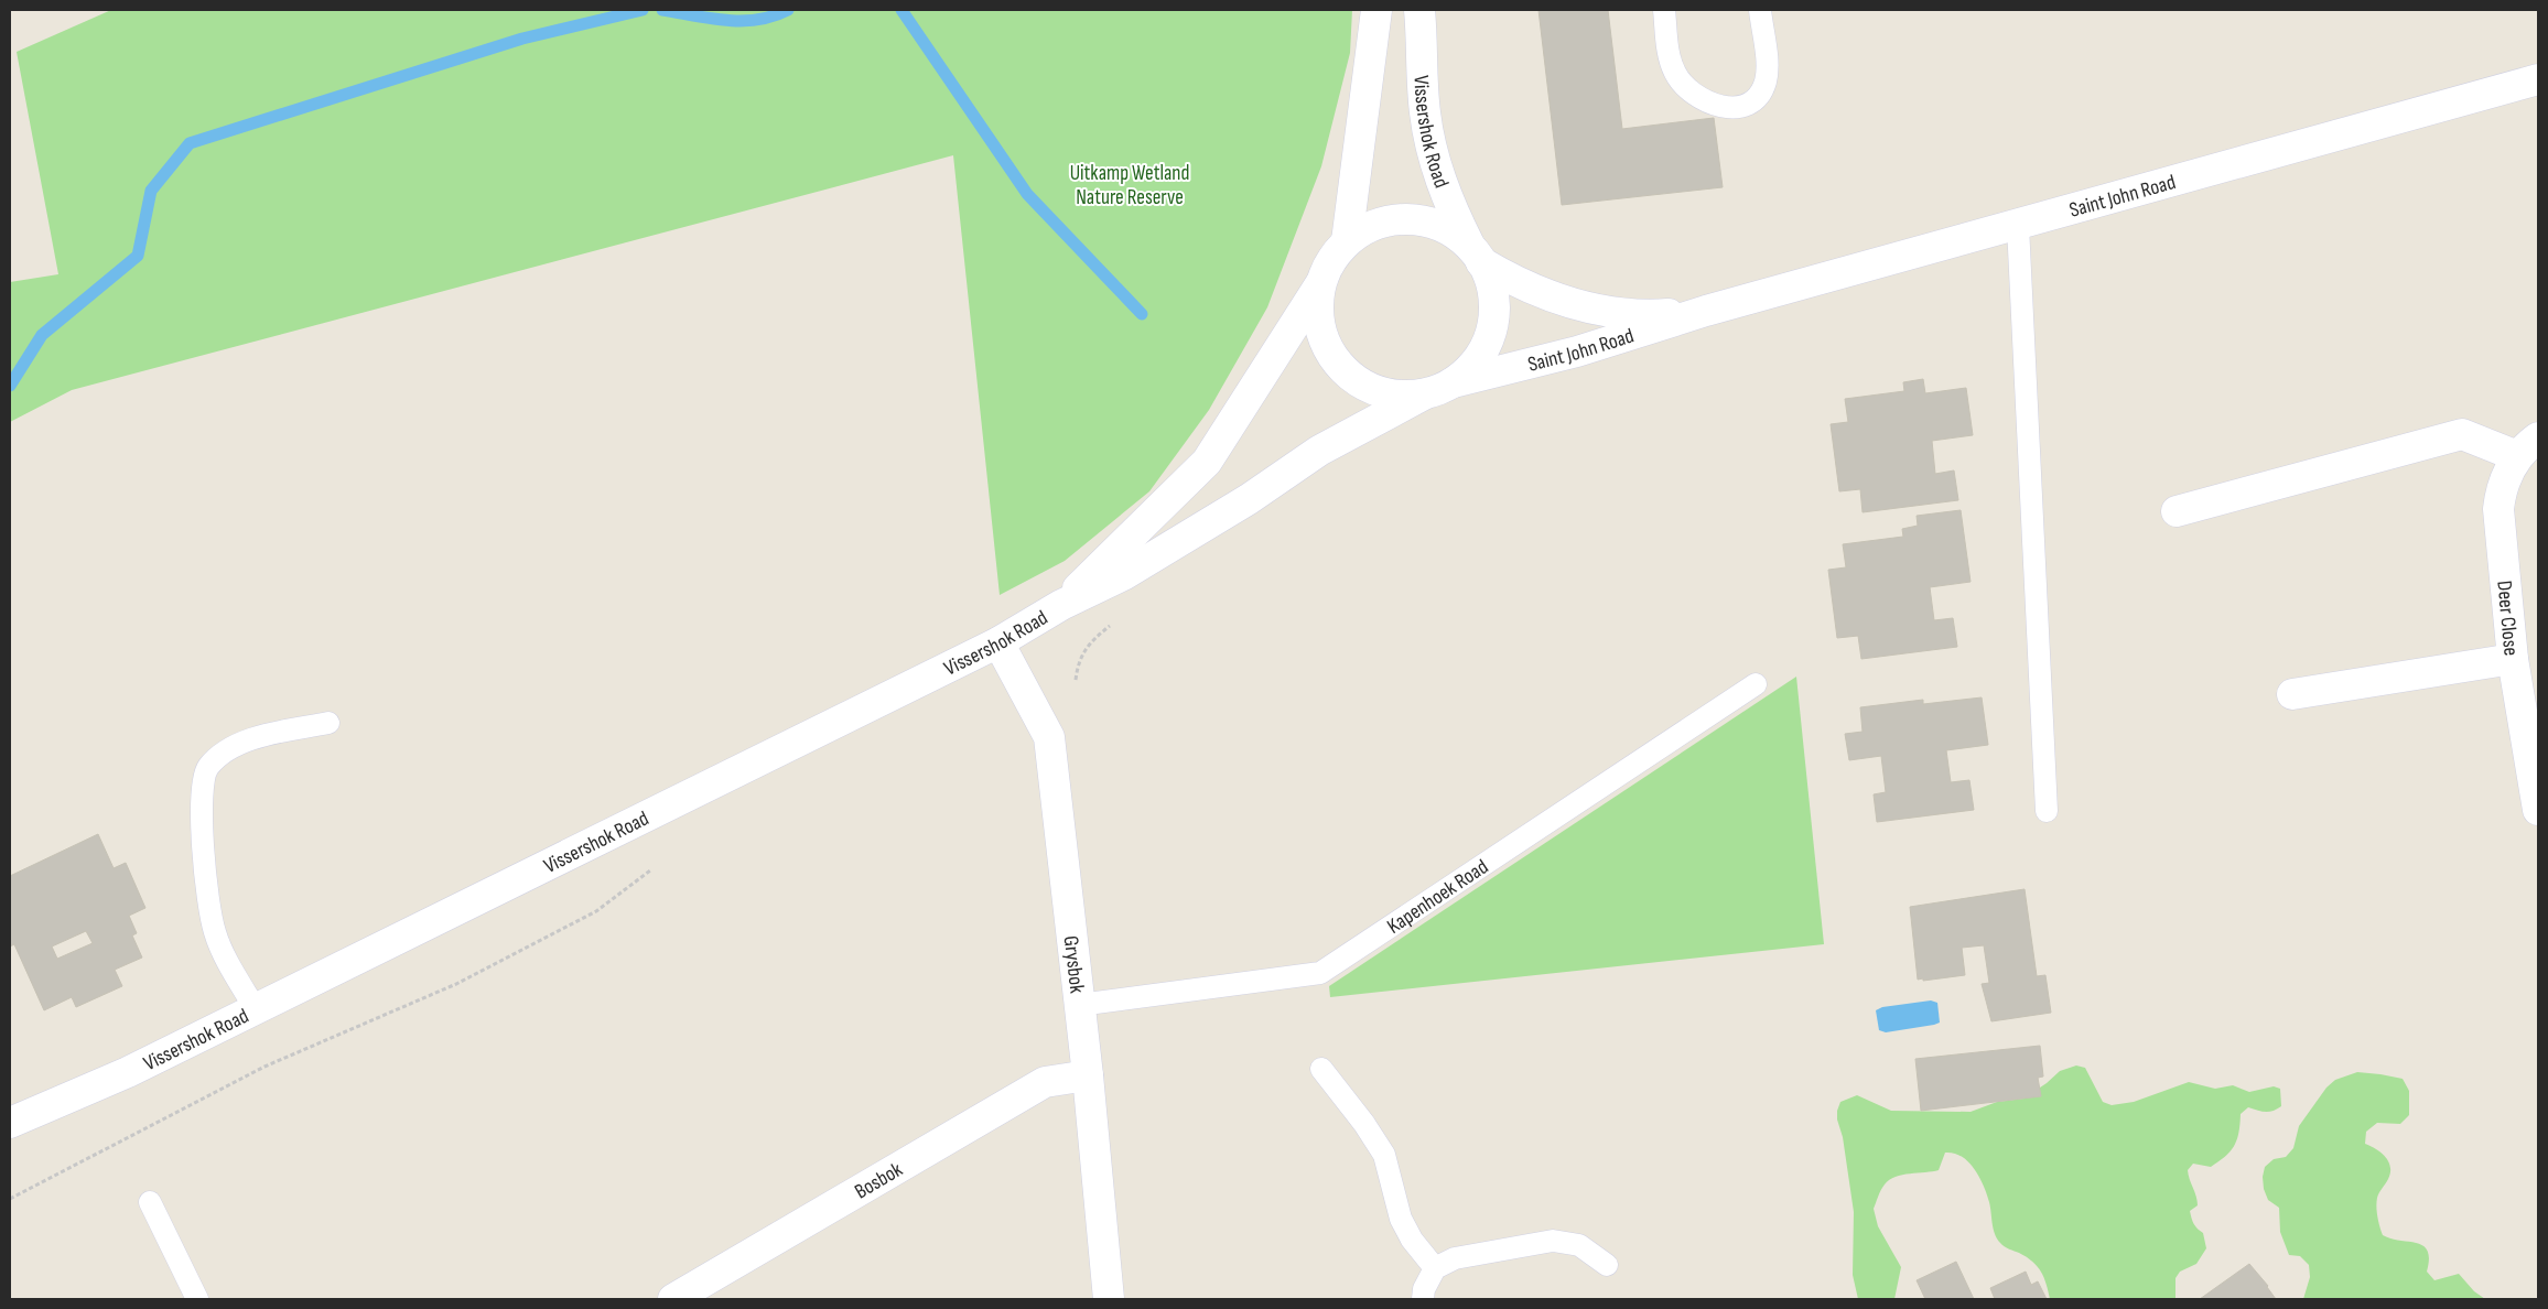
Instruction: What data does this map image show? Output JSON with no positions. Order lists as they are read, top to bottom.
{
  "streets": {
    "main road": [
      "Vissershok Road",
      "Saint John Road",
      "Deer Close",
      "Grysbok",
      "Bosbok"
    ],
    "lane": ["Kapenhoek Road"]
  },
  "crossings": [
    ["Vissershok Road", "Saint John Road"],
    ["Vissershok Road", "Grysbok"],
    ["Kapenhoek Road", "Grysbok"],
    ["Grysbok", "Bosbok"]
  ],
  "parks": ["Uitkamp Wetland Nature Reserve"]
}
